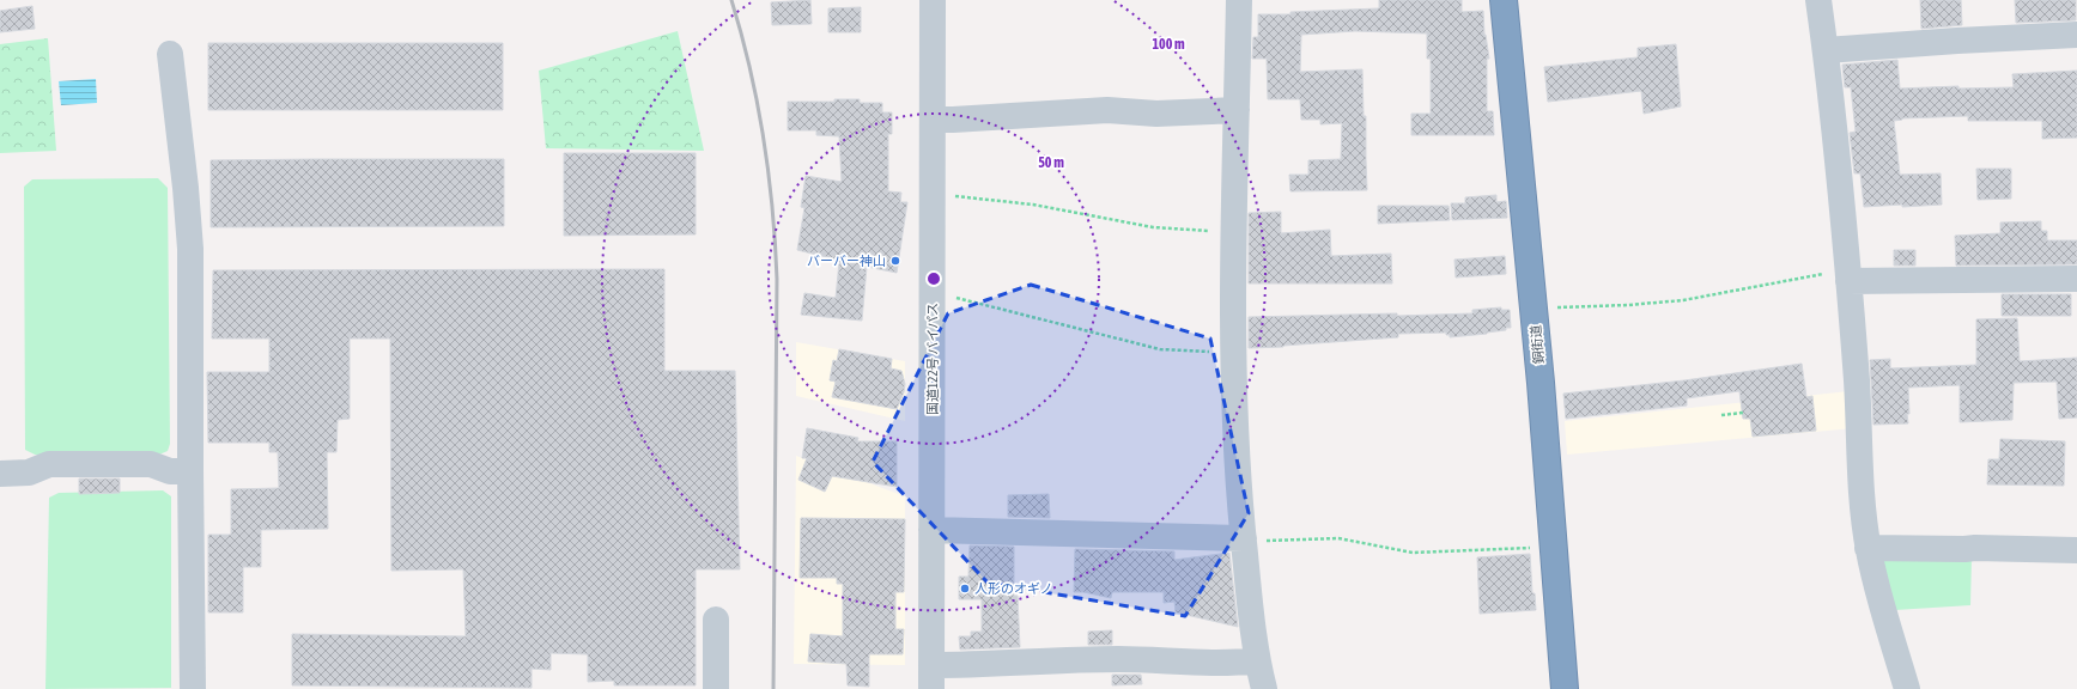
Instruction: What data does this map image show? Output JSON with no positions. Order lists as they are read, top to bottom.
{
  "streets": {
    "highway": ["銅街道"],
    "street": ["国道122号 バイパス"]
  },
  "places": ["バーバー神山", "人形のオギノ"],
  "rings": ["100 m", "50 m"]
}
